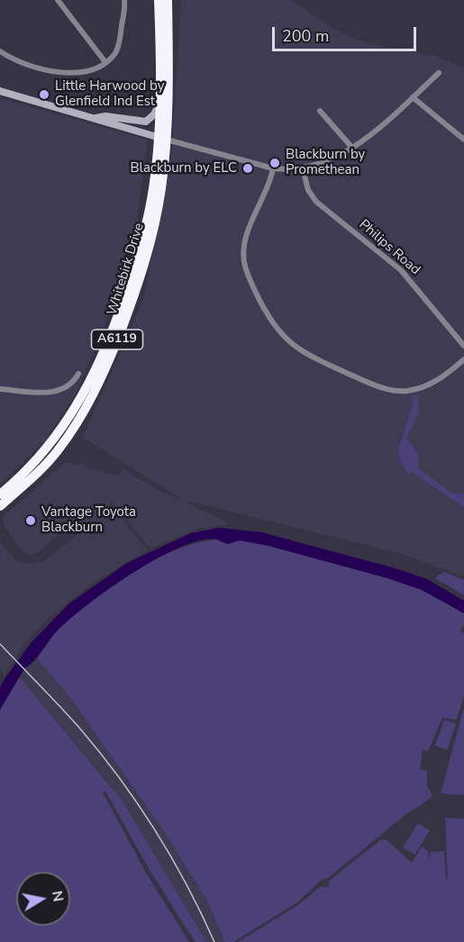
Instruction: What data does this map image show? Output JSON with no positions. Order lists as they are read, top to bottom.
{
  "streets": {
    "highway": ["Whitebirk Drive", "A6119"],
    "street": ["Philips Road"]
  },
  "places": [
    "Little Harwood by Glenfield Ind Est",
    "Blackburn by Promethean",
    "Blackburn by ELC",
    "Vantage Toyota Blackburn"
  ],
  "scale_bar": "200 m",
  "north": "right"
}
